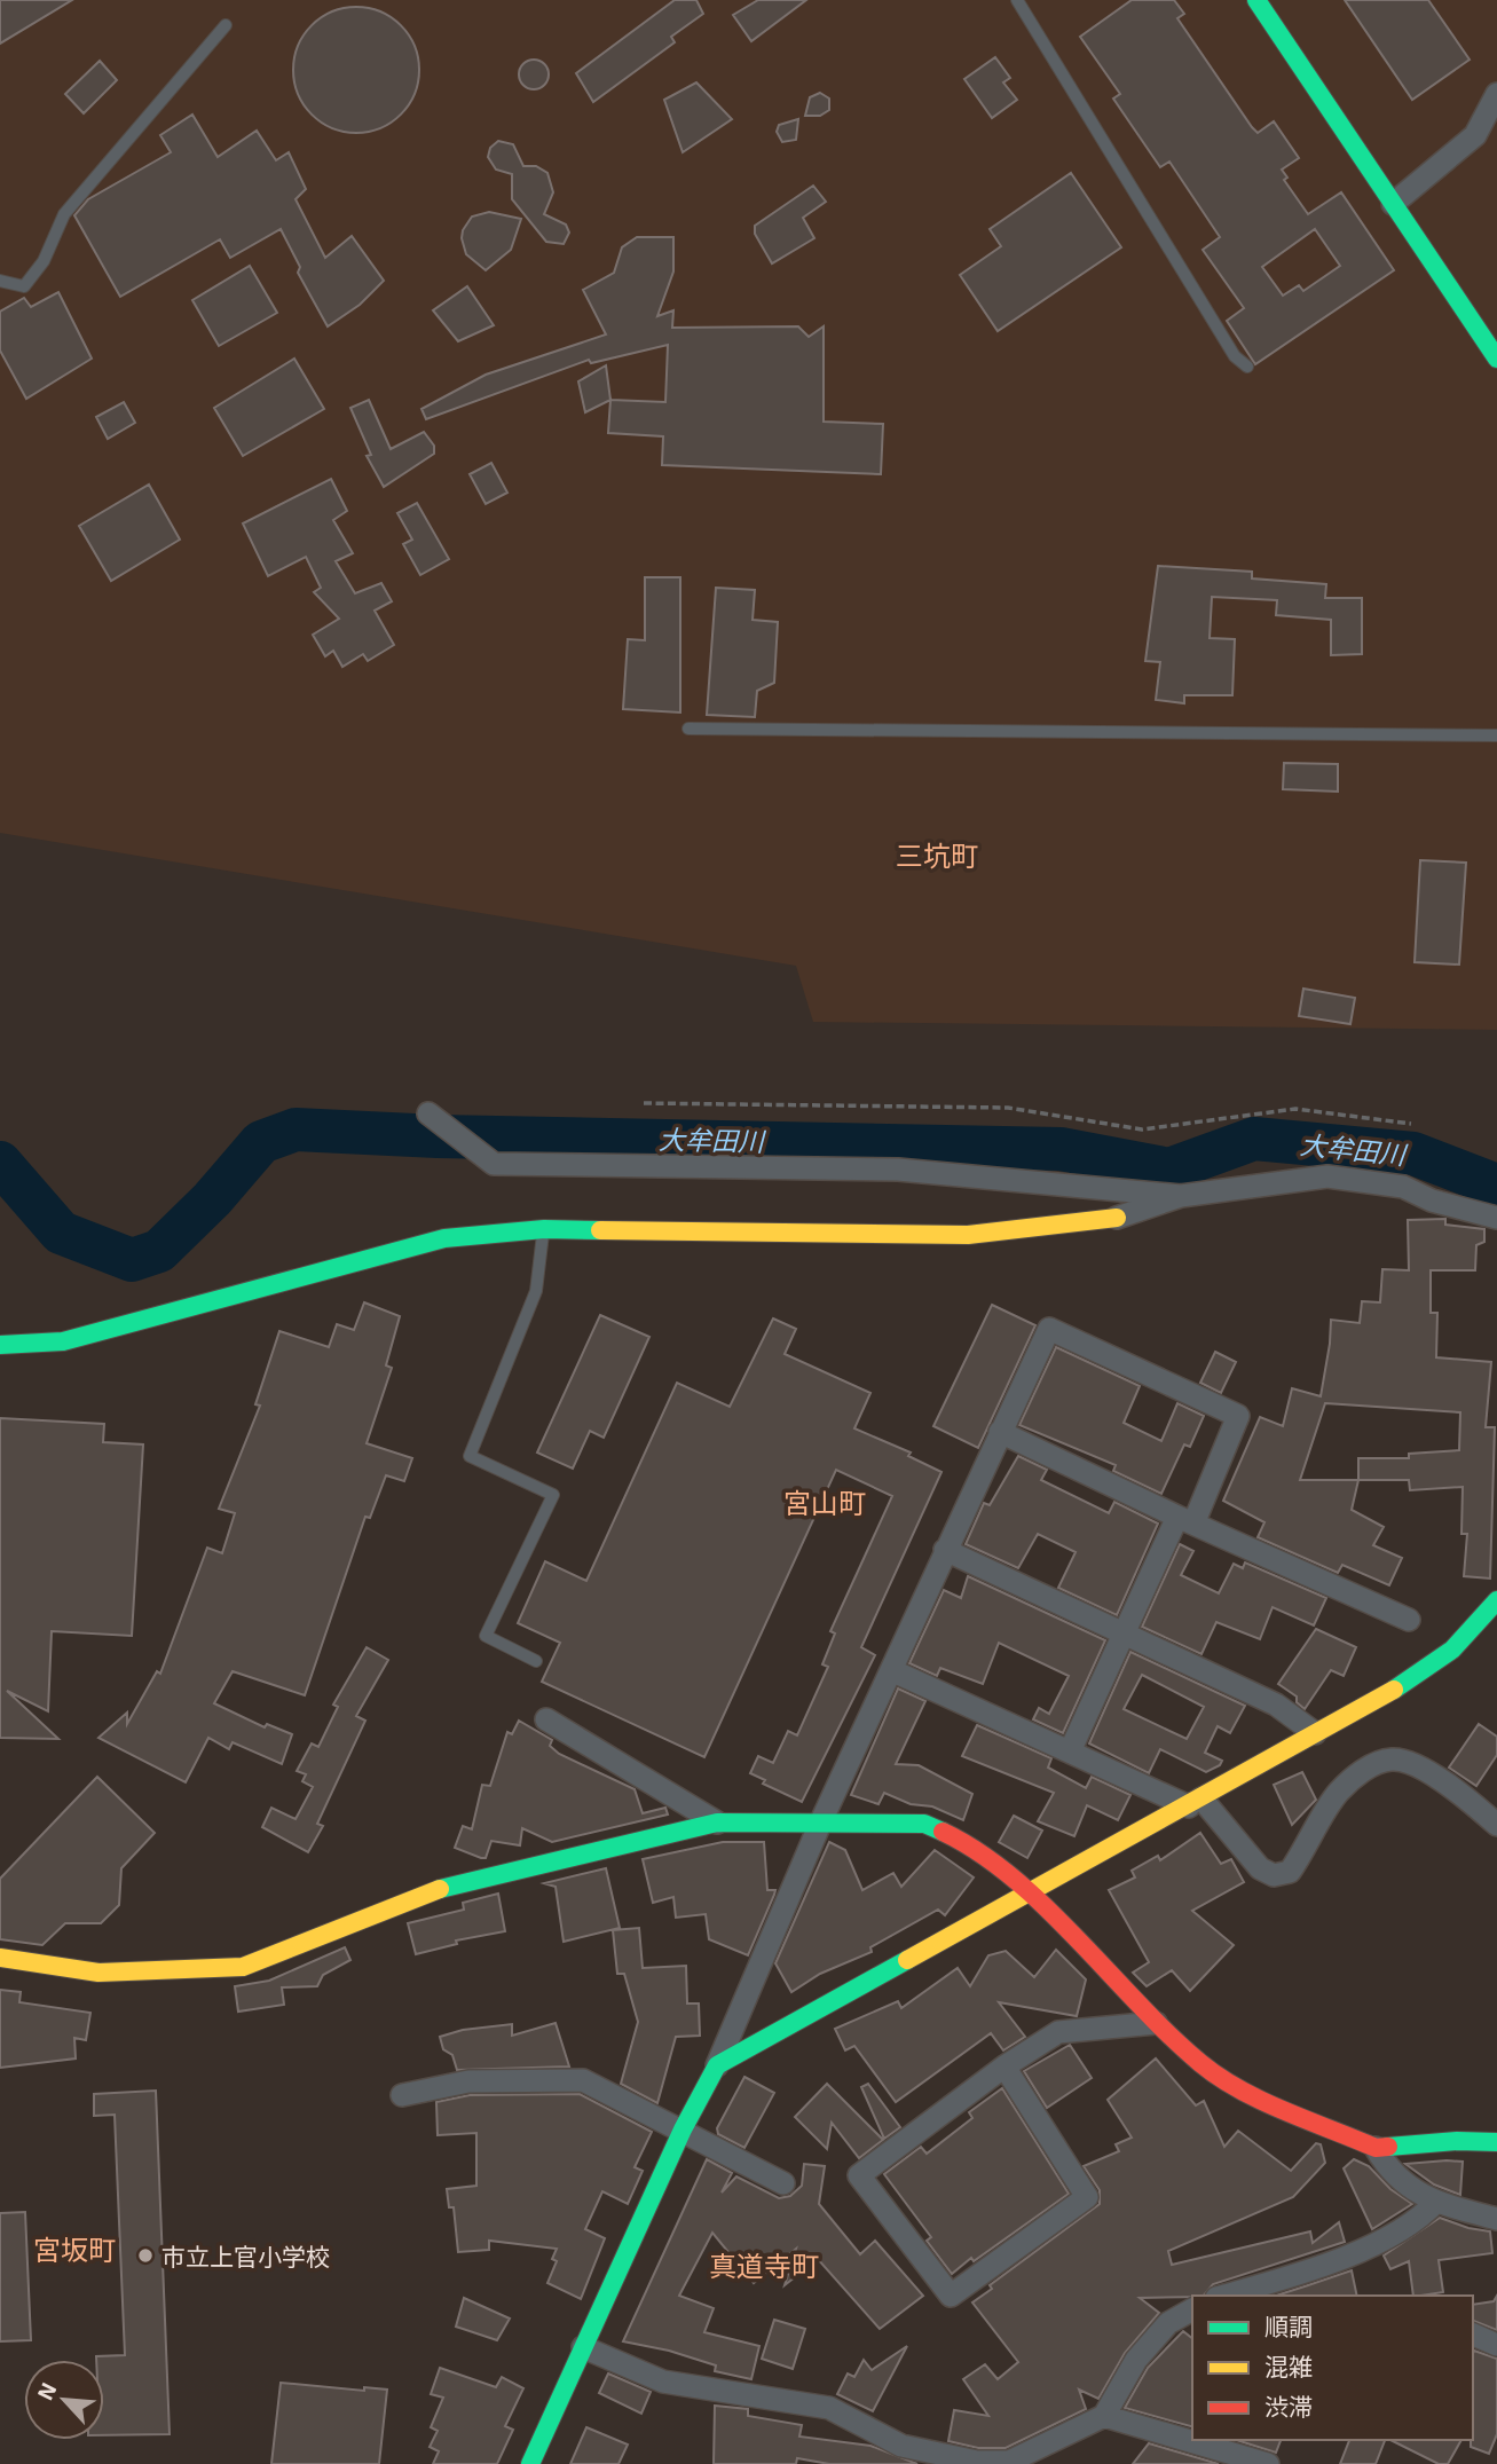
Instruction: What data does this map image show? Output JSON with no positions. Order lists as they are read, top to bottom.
{
  "districts": [
    "三坑町",
    "宮山町",
    "宮坂町",
    "真道寺町"
  ],
  "water": ["大牟田川"],
  "places": ["市立上官小学校"],
  "legend": ["順調", "混雑", "渋滞"],
  "north": "top left"
}
